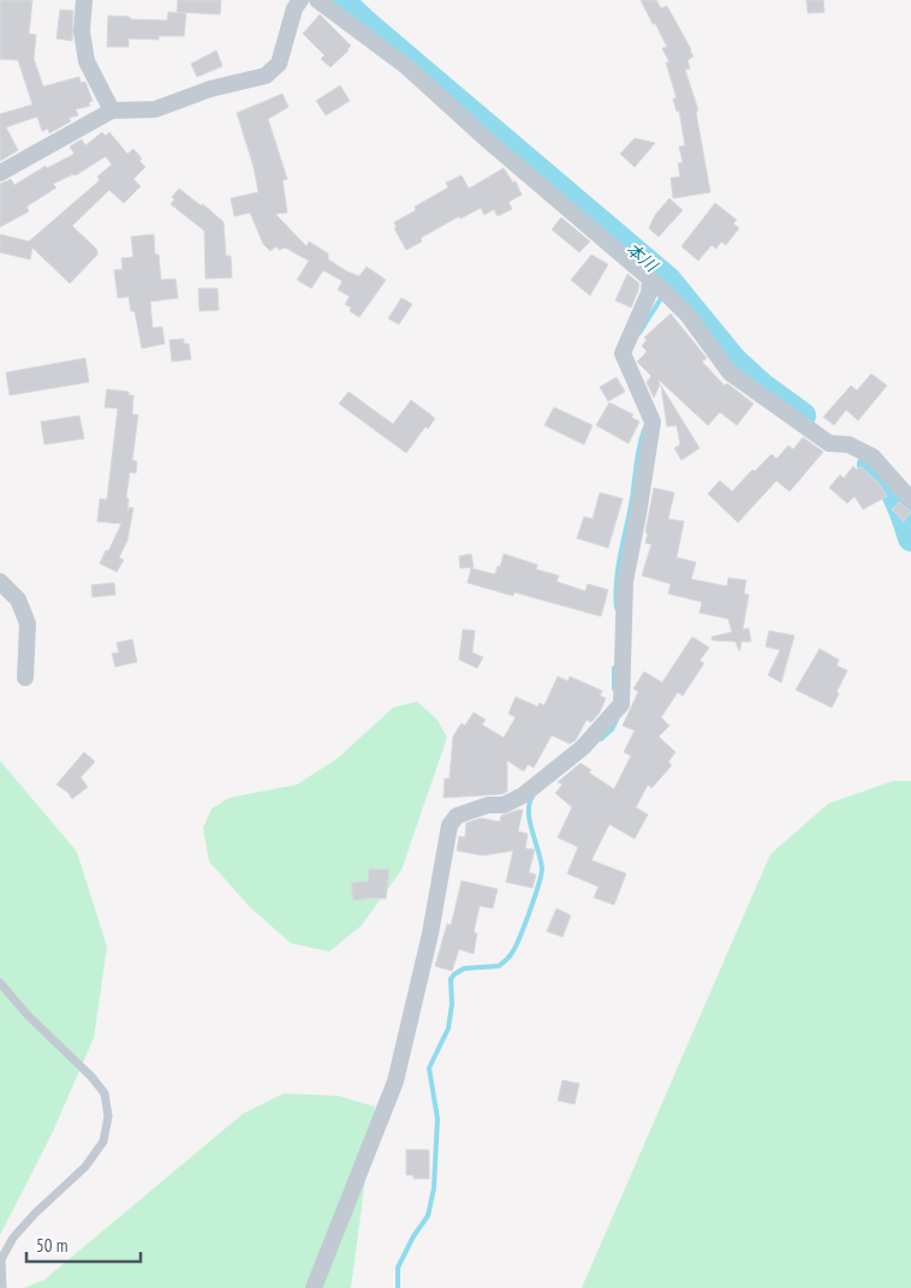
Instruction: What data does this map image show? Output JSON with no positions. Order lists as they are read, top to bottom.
{
  "water": ["本川"],
  "scale_bar": "50 m"
}
